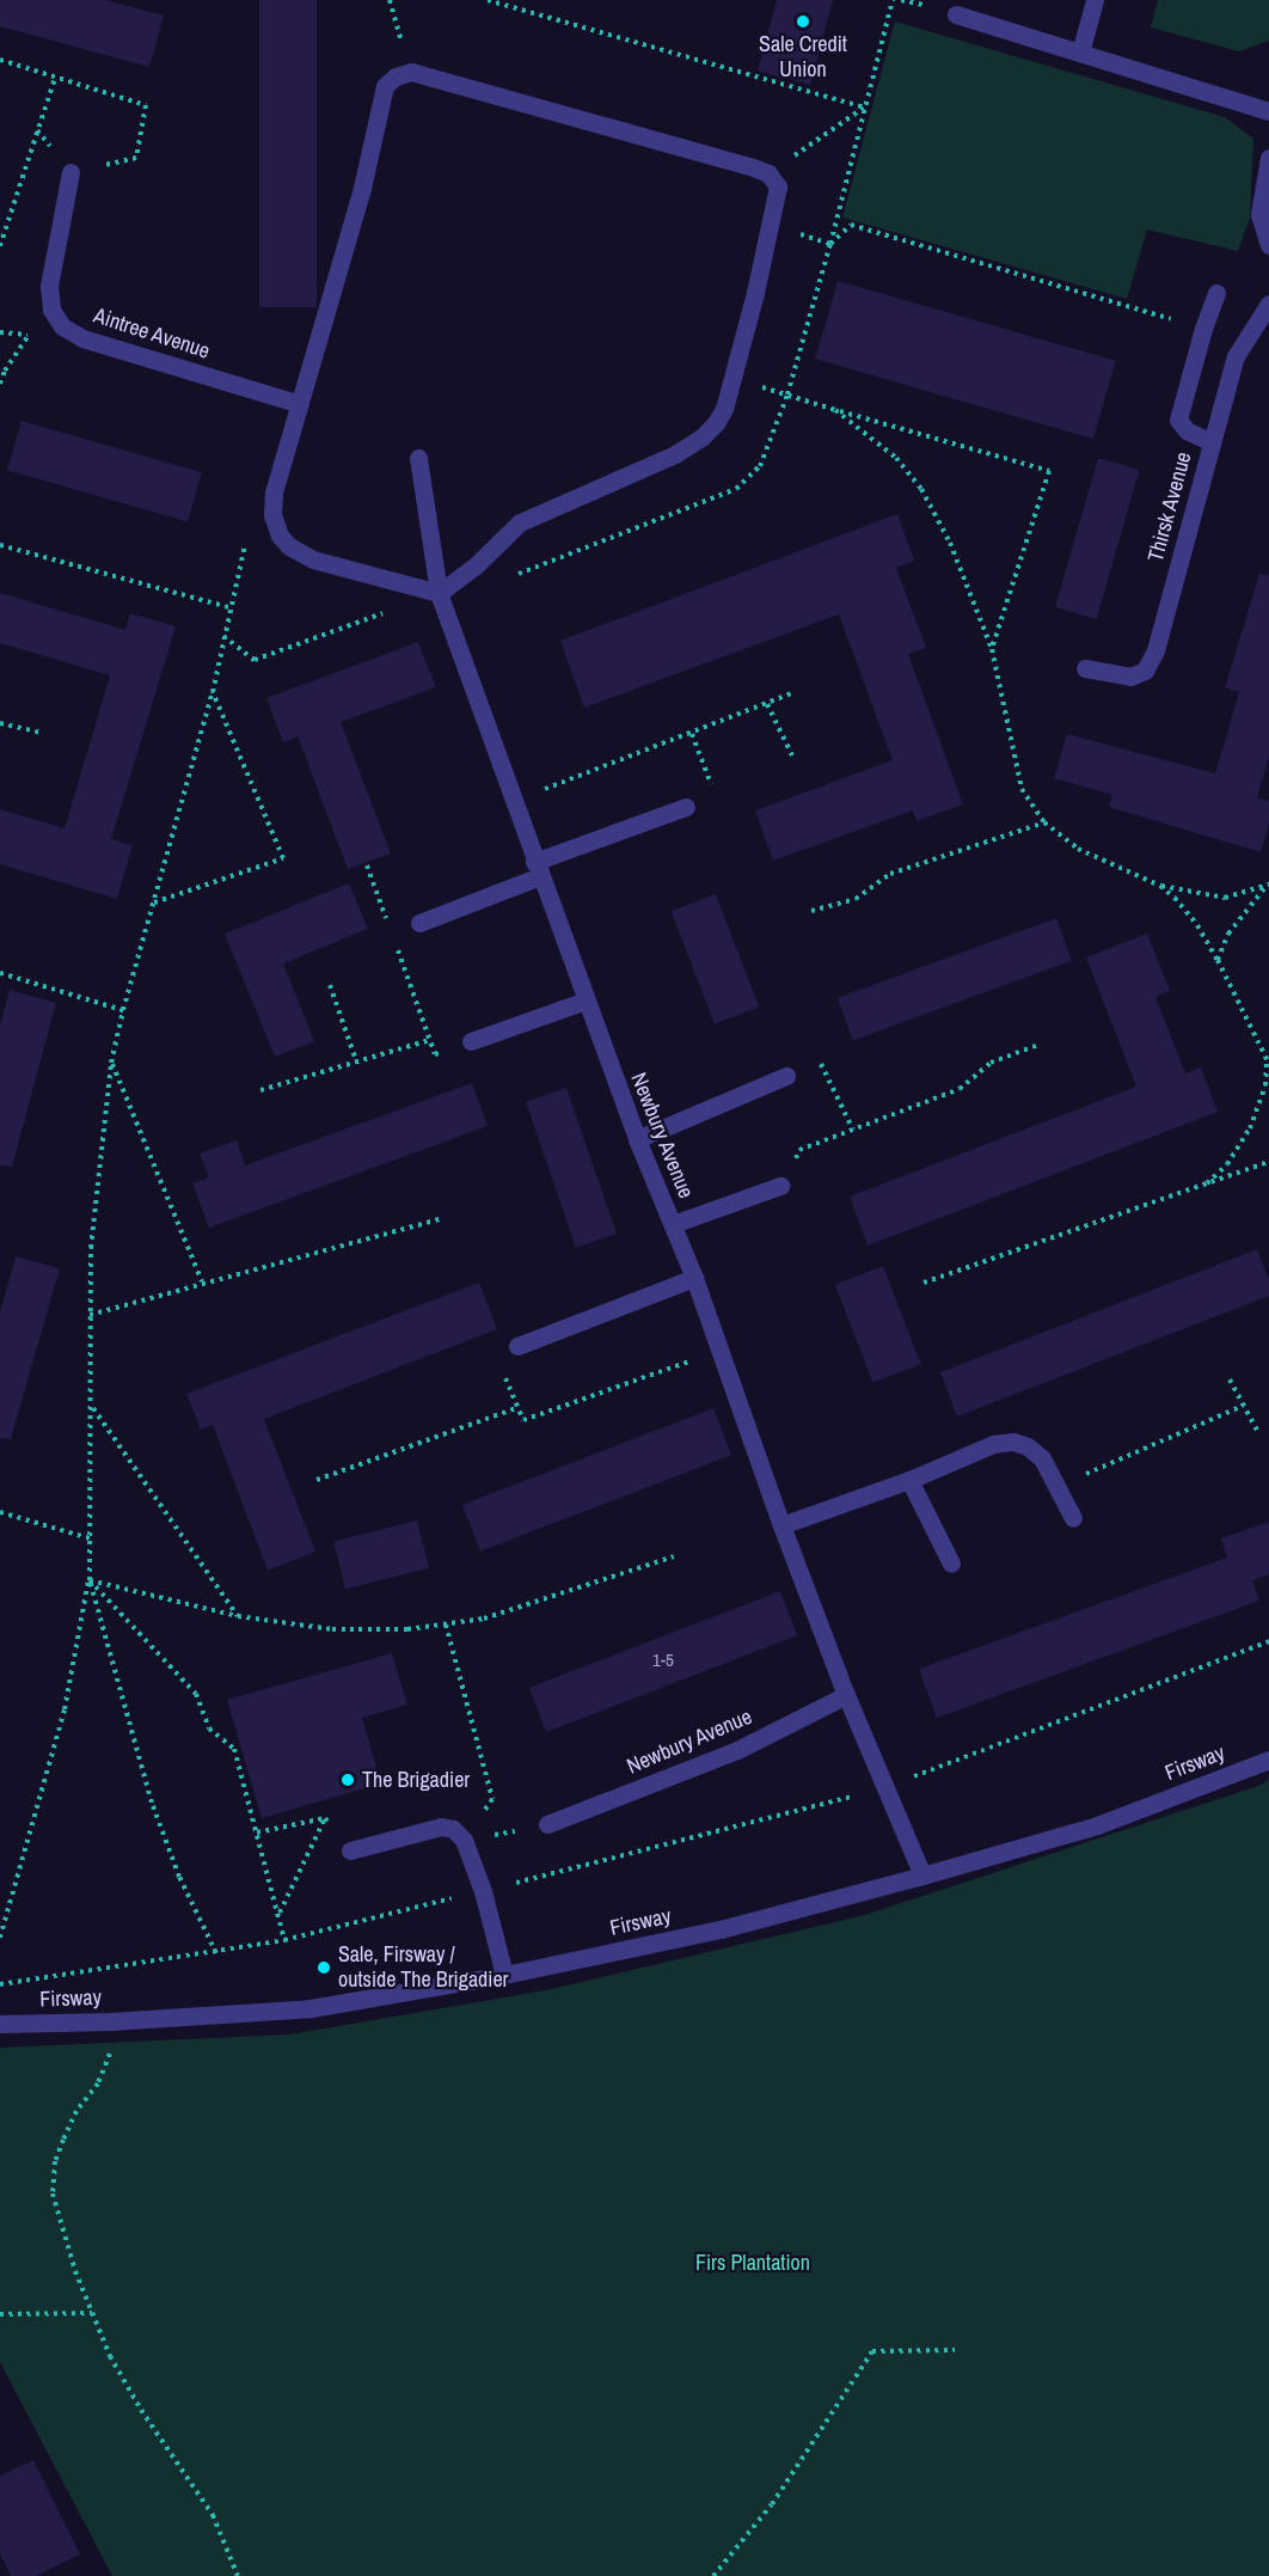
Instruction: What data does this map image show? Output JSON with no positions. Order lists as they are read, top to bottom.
{
  "streets": {
    "street": [
      "Aintree Avenue",
      "Thirsk Avenue",
      "Newbury Avenue",
      "Firsway"
    ]
  },
  "crossings": [
    ["Newbury Avenue", "Firsway"]
  ],
  "parks": ["Firs Plantation"],
  "places": ["Sale Credit Union", "The Brigadier", "Sale, Firsway / outside The Brigadier"],
  "house_numbers": ["1-5"]
}
